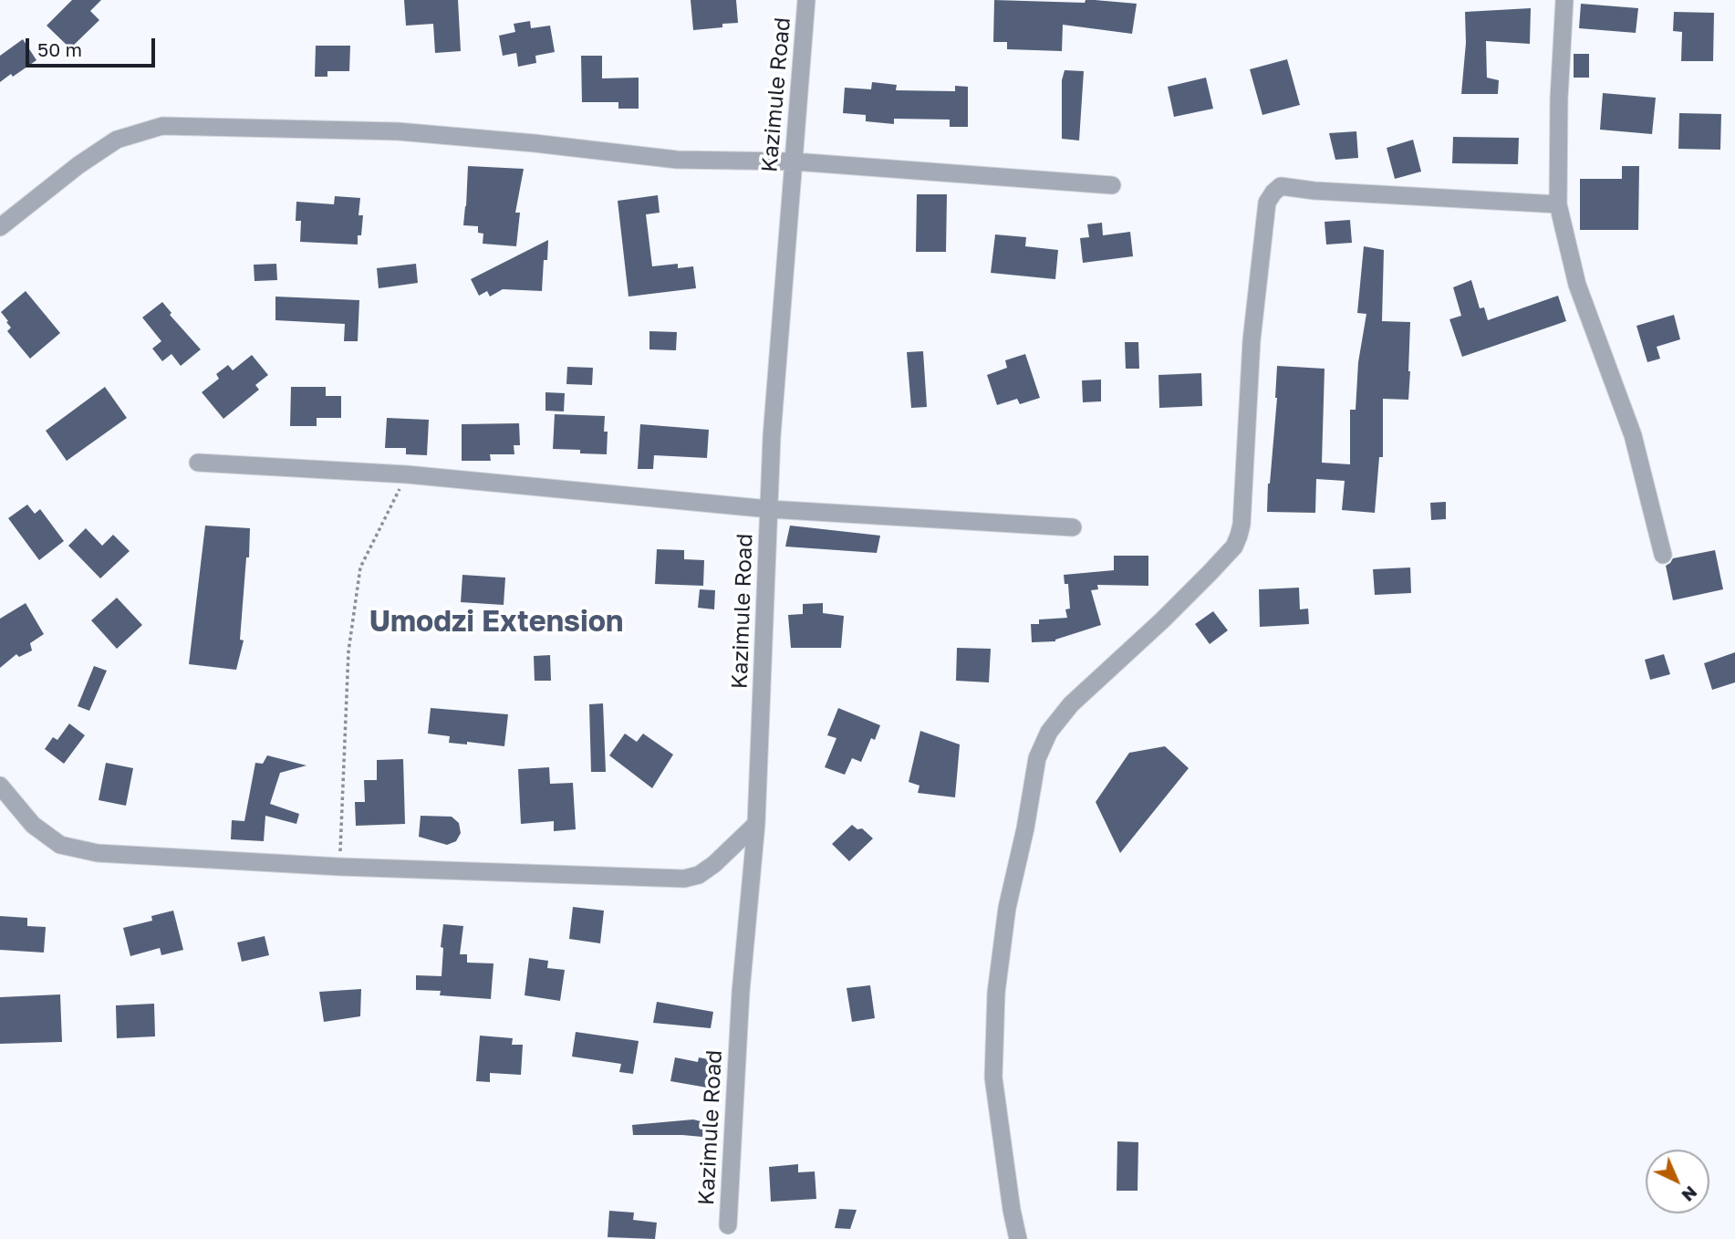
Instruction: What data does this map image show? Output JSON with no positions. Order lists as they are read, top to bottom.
{
  "streets": {
    "street": ["Kazimule Road"]
  },
  "districts": ["Umodzi Extension"],
  "scale_bar": "50 m",
  "north": "bottom right"
}
